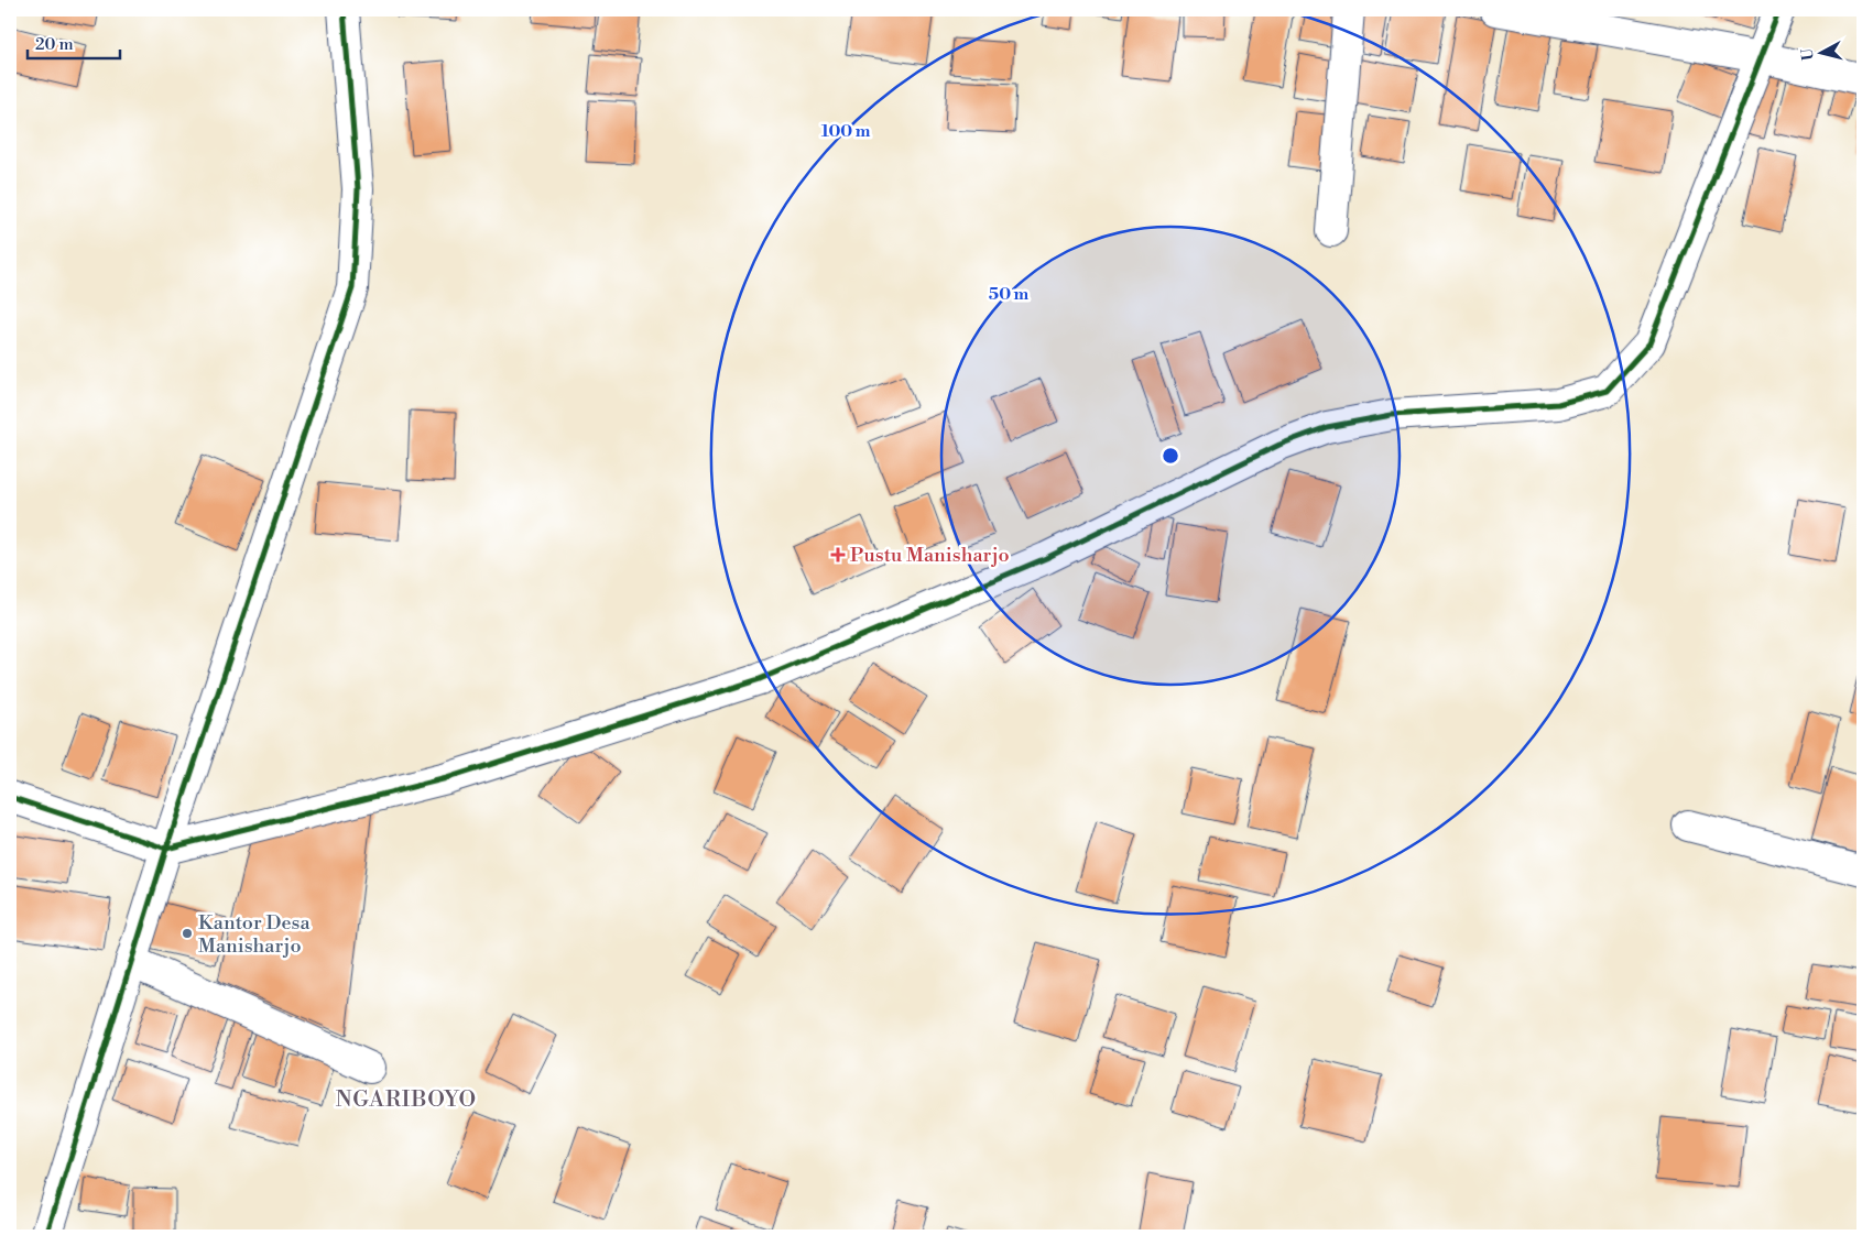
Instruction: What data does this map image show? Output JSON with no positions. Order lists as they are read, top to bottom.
{
  "districts": ["NGARIBOYO"],
  "places": {
    "health": ["Pustu Manisharjo"],
    "other": ["Kantor Desa Manisharjo"]
  },
  "scale_bar": "20 m",
  "north": "left",
  "rings": ["100 m", "50 m"]
}
